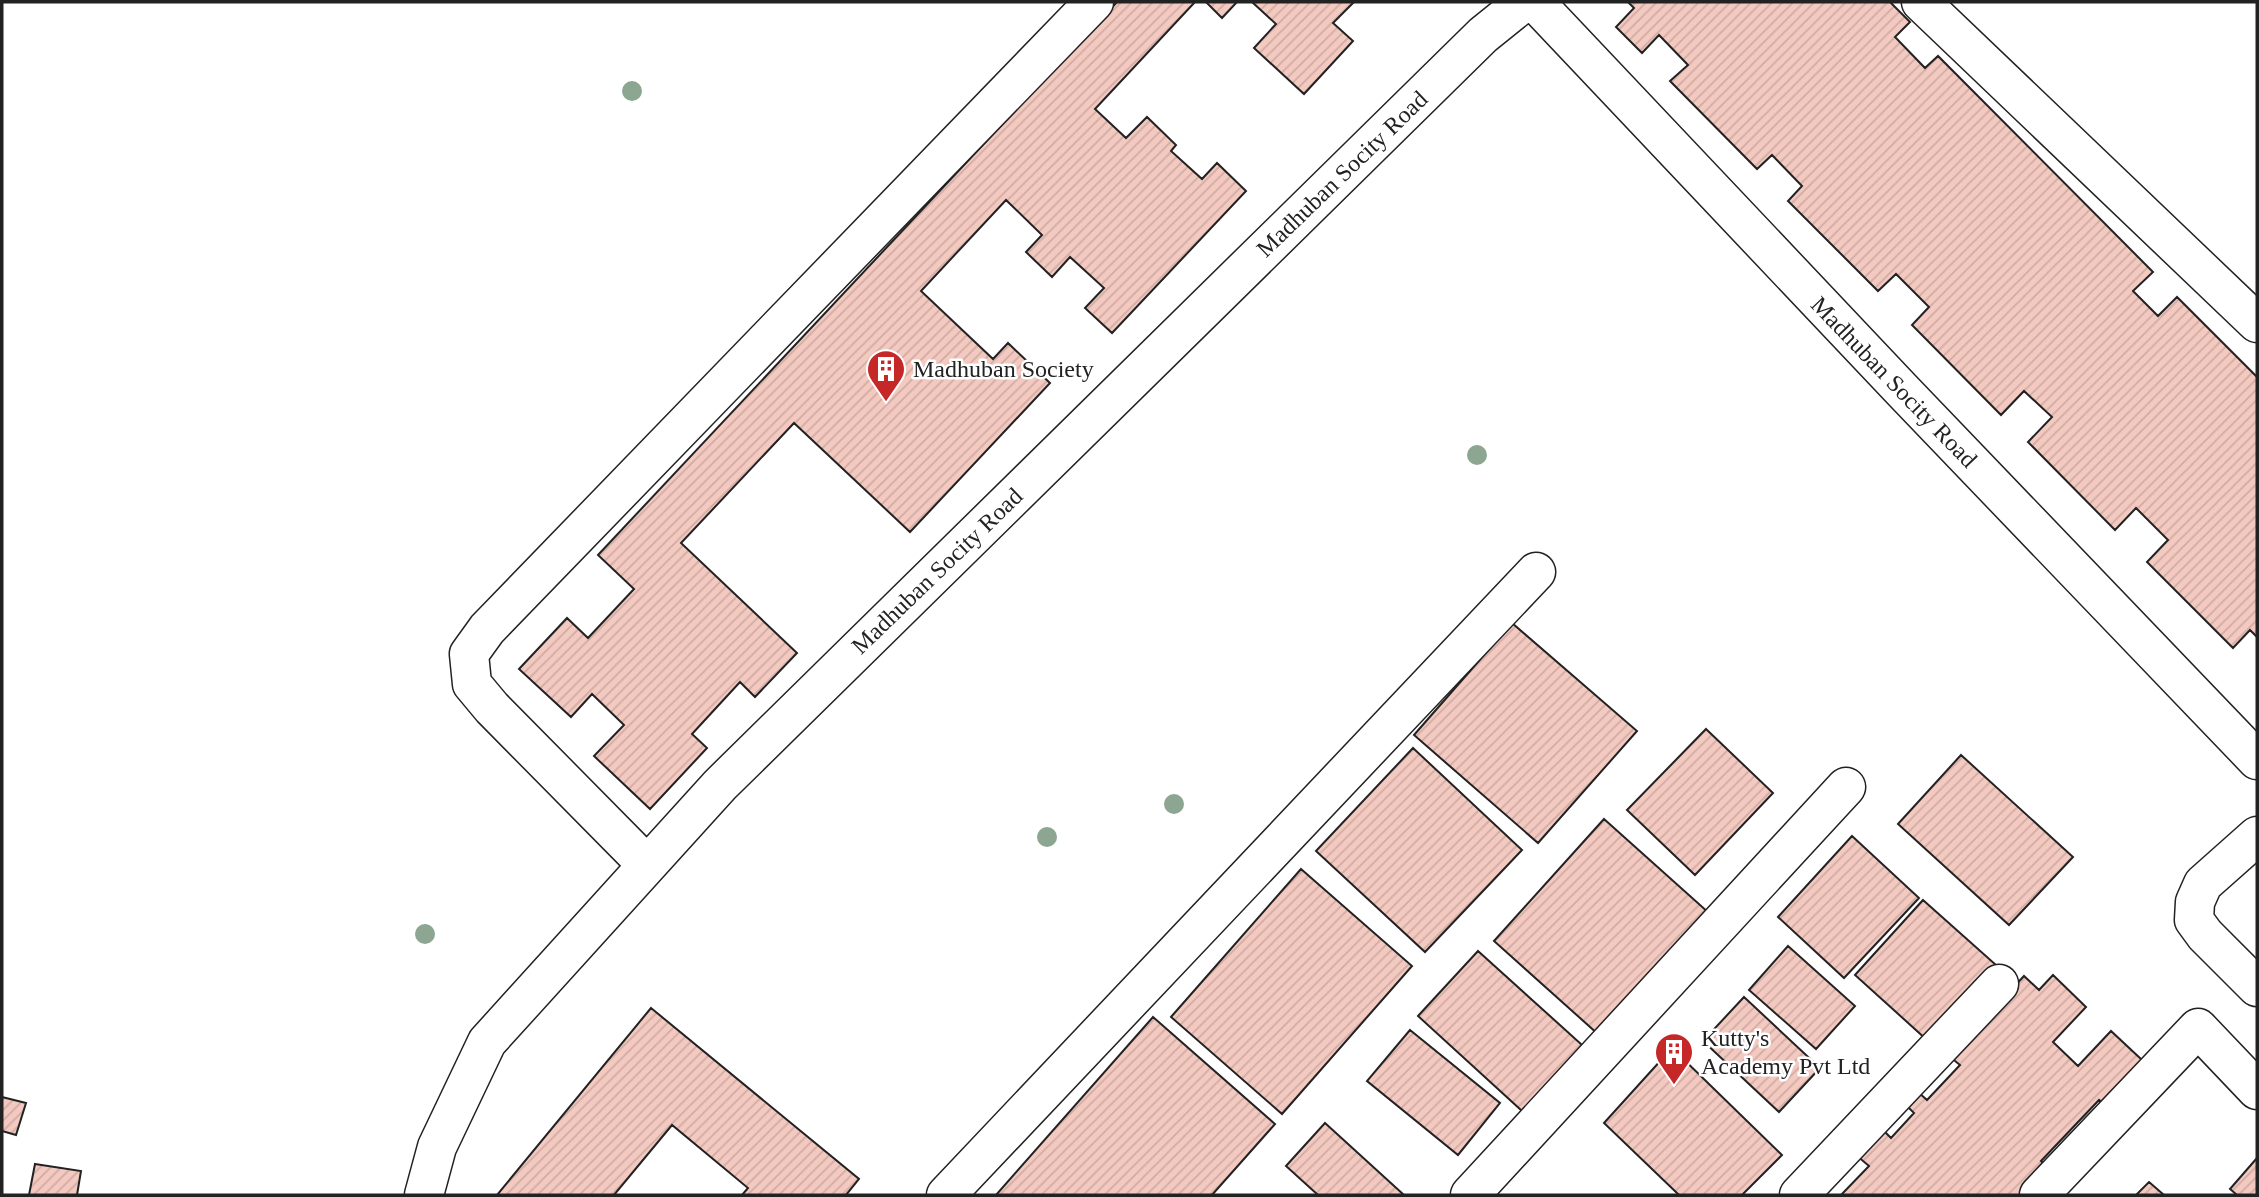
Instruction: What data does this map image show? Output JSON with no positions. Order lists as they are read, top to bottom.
{
  "streets": {
    "street": ["Madhuban Socity Road"]
  },
  "places": {
    "building": ["Madhuban Society", "Kutty's Academy Pvt Ltd"]
  }
}
